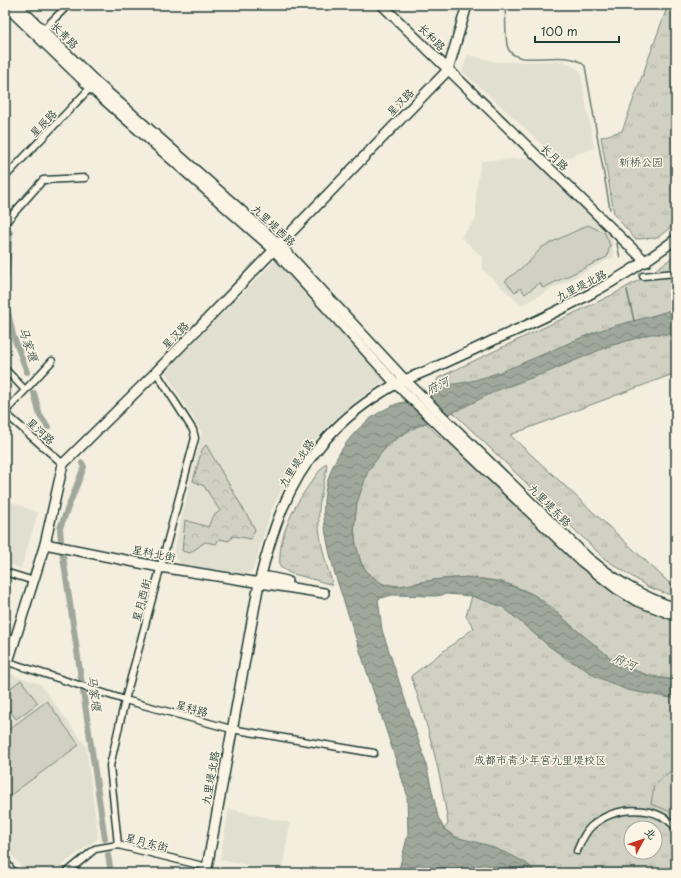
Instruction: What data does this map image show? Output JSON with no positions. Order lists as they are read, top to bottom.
{
  "streets": {
    "street": [
      "长青路",
      "长和路",
      "星汉路",
      "星辰路",
      "长月路",
      "九里堤西路",
      "九里堤北路",
      "星河路",
      "九里堤东路",
      "星科北街",
      "星月西街",
      "星科路",
      "星月东街"
    ]
  },
  "crossings": [
    ["长青路", "星辰路"],
    ["长青路", "九里堤西路"],
    ["长和路", "星汉路"],
    ["长和路", "长月路"],
    ["星汉路", "长月路"],
    ["星汉路", "九里堤西路"],
    ["星汉路", "星河路"],
    ["星汉路", "星月西街"],
    ["星辰路", "九里堤西路"],
    ["长月路", "九里堤北路"],
    ["九里堤西路", "九里堤北路"],
    ["九里堤西路", "九里堤东路"],
    ["九里堤北路", "星科北街"],
    ["九里堤北路", "星科路"],
    ["九里堤北路", "星月东街"],
    ["星科北街", "星月西街"],
    ["星月西街", "星科路"],
    ["星月西街", "星月东街"]
  ],
  "water": ["马家堰", "府河"],
  "parks": ["新桥公园", "成都市青少年宫九里堤校区"],
  "scale_bar": "100 m",
  "north": "top right"
}
